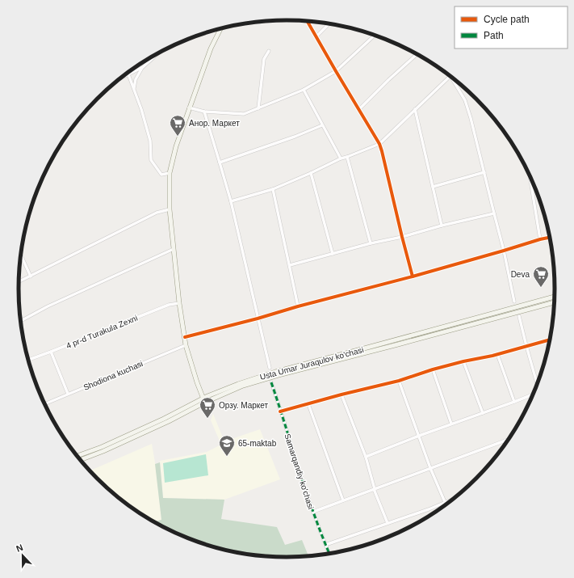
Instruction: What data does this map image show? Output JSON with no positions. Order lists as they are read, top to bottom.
{
  "streets": {
    "main road": ["Usta Umar Juraqulov ko'chasi"],
    "street": ["4 pr-d Turakula Zexni", "Shodiona kuchasi", "Samarqandiy ko'chasi"]
  },
  "places": {
    "supermarket": ["Анор. Маркет", "Deva", "Орзу. Маркет"],
    "school or university": ["65-maktab"]
  },
  "legend": ["Cycle path", "Path"],
  "north": "top"
}
